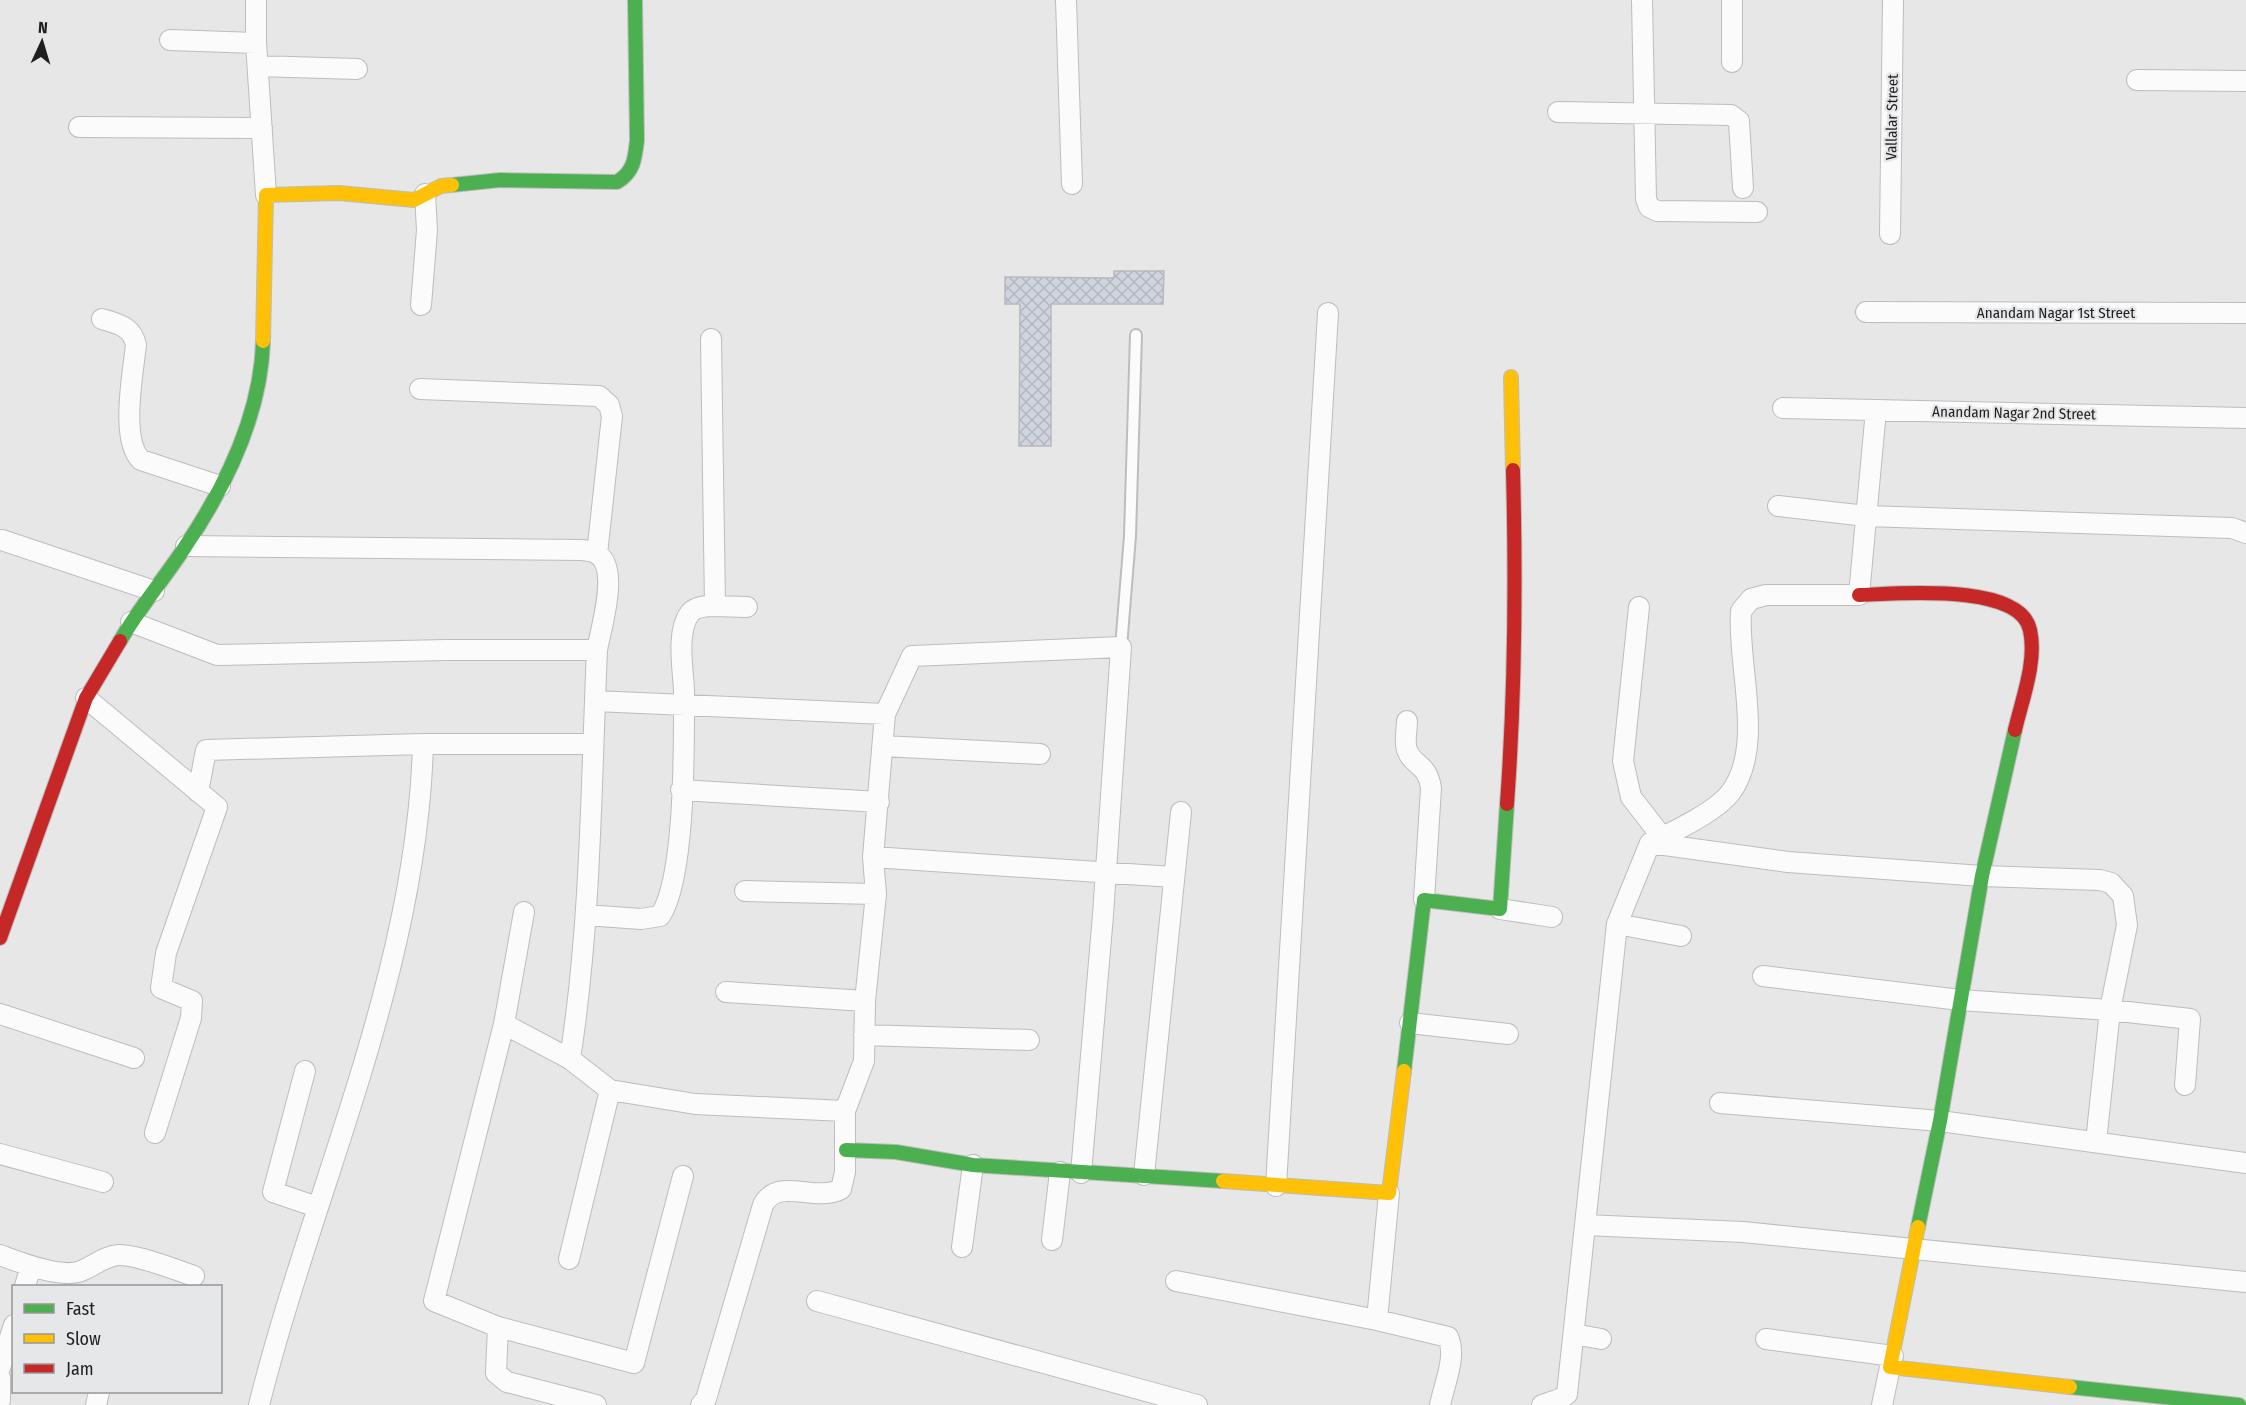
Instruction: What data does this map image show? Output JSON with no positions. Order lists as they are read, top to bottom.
{
  "streets": {
    "street": ["Vallalar Street", "Anandam Nagar 1st Street", "Anandam Nagar 2nd Street"]
  },
  "legend": ["Fast", "Slow", "Jam"],
  "north": "top"
}
